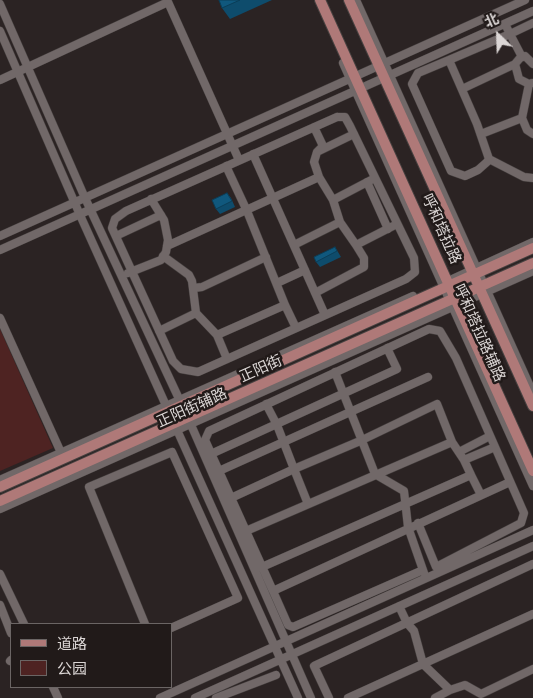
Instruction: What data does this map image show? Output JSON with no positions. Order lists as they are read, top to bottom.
{
  "streets": {
    "main road": ["呼和塔拉路", "正阳街"],
    "street": ["呼和塔拉路辅路", "正阳街辅路"]
  },
  "crossings": [
    ["呼和塔拉路", "呼和塔拉路辅路"],
    ["呼和塔拉路", "正阳街"],
    ["呼和塔拉路辅路", "正阳街"],
    ["正阳街", "正阳街辅路"]
  ],
  "legend": ["道路", "公园"],
  "north": "top left"
}
